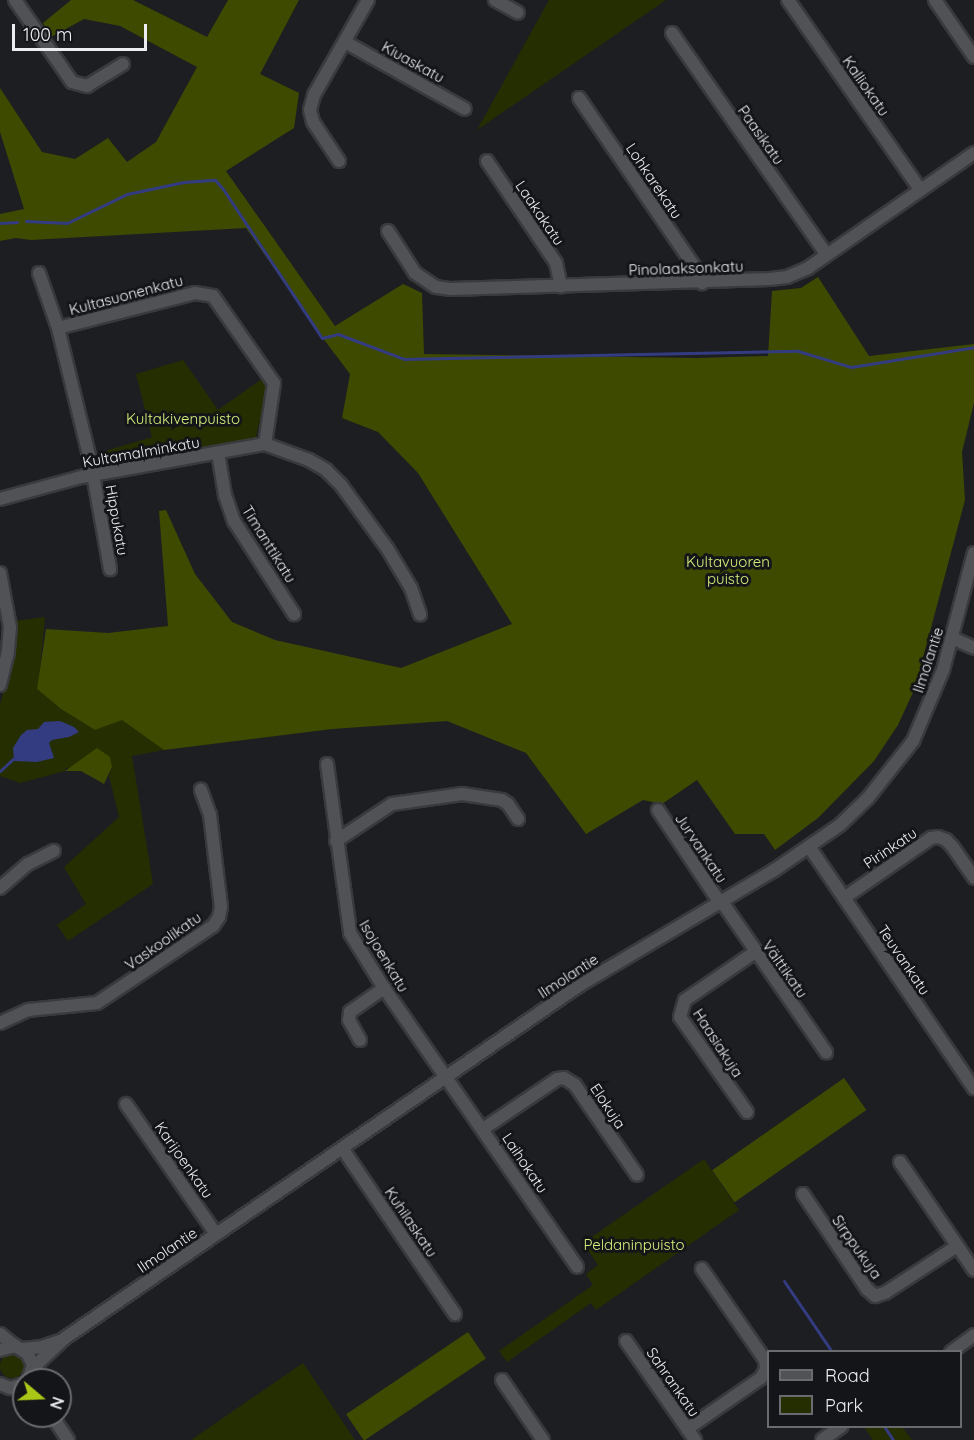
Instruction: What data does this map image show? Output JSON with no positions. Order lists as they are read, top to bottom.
{
  "streets": {
    "street": [
      "Kiuaskatu",
      "Kalliokatu",
      "Paasikatu",
      "Lohkarekatu",
      "Laakakatu",
      "Pinolaaksonkatu",
      "Kultasuonenkatu",
      "Kultamalminkatu",
      "Hippukatu",
      "Timanttikatu",
      "Ilmolantie",
      "Jurvankatu",
      "Pirinkatu",
      "Vaskoolikatu",
      "Isojoenkatu",
      "Teuvankatu",
      "Välttikatu",
      "Haasiakuja",
      "Elokuja",
      "Karijoenkatu",
      "Laihokatu",
      "Kuhilaskatu",
      "Sirppukuja",
      "Sahrankatu"
    ]
  },
  "crossings": [
    ["Kalliokatu", "Pinolaaksonkatu"],
    ["Paasikatu", "Pinolaaksonkatu"],
    ["Lohkarekatu", "Pinolaaksonkatu"],
    ["Laakakatu", "Pinolaaksonkatu"],
    ["Kultasuonenkatu", "Kultamalminkatu"],
    ["Kultasuonenkatu", "Hippukatu"],
    ["Kultamalminkatu", "Hippukatu"],
    ["Kultamalminkatu", "Timanttikatu"],
    ["Ilmolantie", "Jurvankatu"],
    ["Ilmolantie", "Isojoenkatu"],
    ["Ilmolantie", "Teuvankatu"],
    ["Ilmolantie", "Välttikatu"],
    ["Ilmolantie", "Karijoenkatu"],
    ["Ilmolantie", "Laihokatu"],
    ["Ilmolantie", "Kuhilaskatu"],
    ["Jurvankatu", "Välttikatu"],
    ["Pirinkatu", "Teuvankatu"],
    ["Isojoenkatu", "Laihokatu"],
    ["Välttikatu", "Haasiakuja"],
    ["Elokuja", "Laihokatu"]
  ],
  "parks": ["Kultakivenpuisto", "Kultavuoren puisto", "Peldaninpuisto"],
  "legend": ["Road", "Park"],
  "scale_bar": "100 m",
  "north": "right"
}
